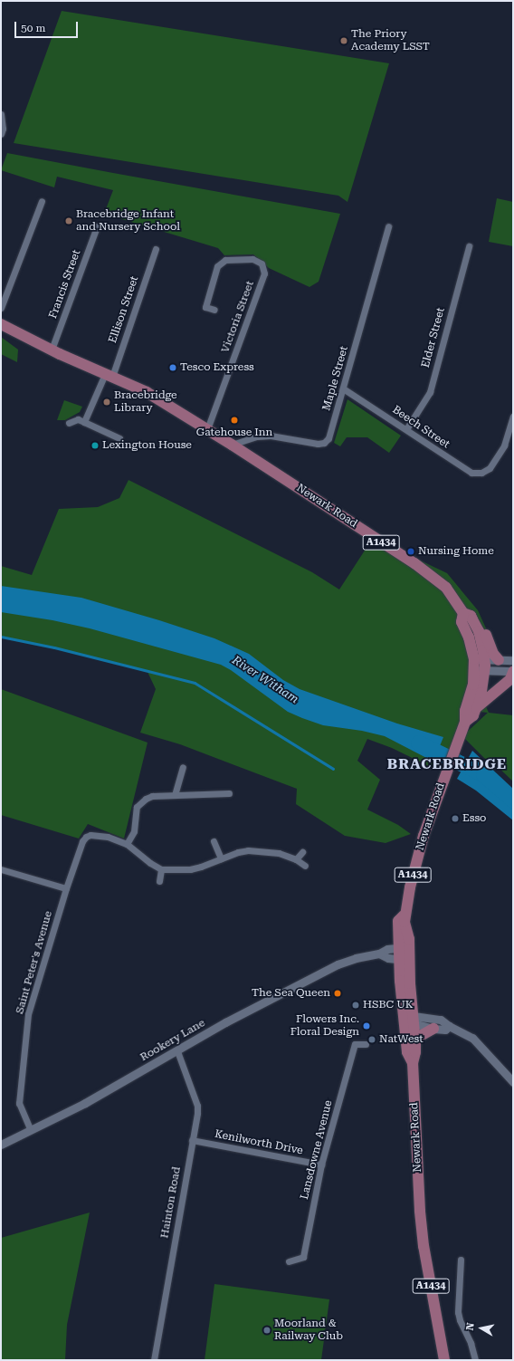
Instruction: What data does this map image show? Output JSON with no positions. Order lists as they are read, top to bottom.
{
  "streets": {
    "main road": ["Newark Road", "A1434"],
    "street": [
      "Francis Street",
      "Ellison Street",
      "Victoria Street",
      "Elder Street",
      "Maple Street",
      "Beech Street",
      "Saint Peter's Avenue",
      "Rookery Lane",
      "Kenilworth Drive",
      "Lansdowne Avenue",
      "Hainton Road"
    ]
  },
  "crossings": [
    ["Francis Street", "A1434"],
    ["Ellison Street", "A1434"],
    ["Victoria Street", "A1434"],
    ["Elder Street", "Beech Street"],
    ["Maple Street", "Beech Street"],
    ["Maple Street", "Newark Road"],
    ["Maple Street", "A1434"],
    ["Newark Road", "A1434"],
    ["Newark Road", "Rookery Lane"],
    ["Saint Peter's Avenue", "Rookery Lane"],
    ["Rookery Lane", "Hainton Road"],
    ["Kenilworth Drive", "Lansdowne Avenue"],
    ["Kenilworth Drive", "Hainton Road"]
  ],
  "districts": ["BRACEBRIDGE"],
  "water": ["River Witham"],
  "places": [
    "The Priory Academy LSST",
    "Bracebridge Infant and Nursery School",
    "Tesco Express",
    "Bracebridge Library",
    "Gatehouse Inn",
    "Lexington House",
    "Nursing Home",
    "Esso",
    "The Sea Queen",
    "HSBC UK",
    "Flowers Inc. Floral Design",
    "NatWest",
    "Moorland & Railway Club"
  ],
  "scale_bar": "50 m",
  "north": "left"
}
